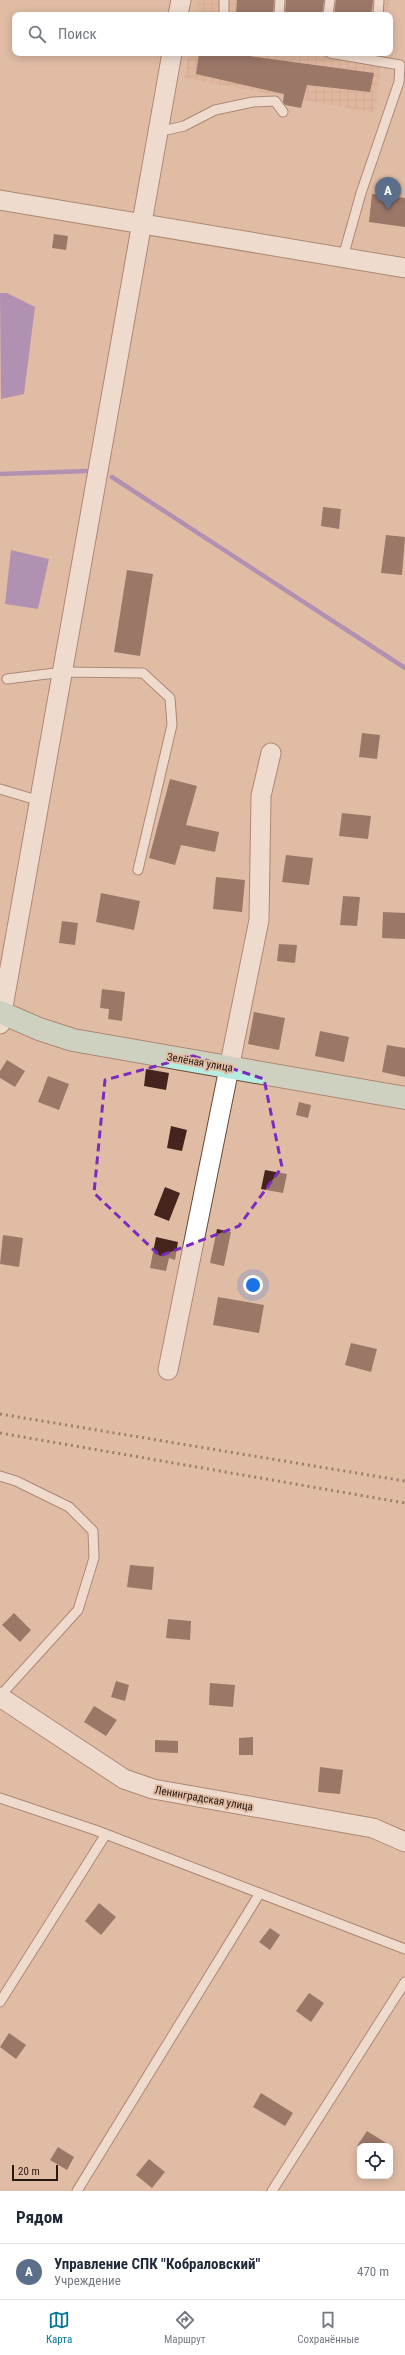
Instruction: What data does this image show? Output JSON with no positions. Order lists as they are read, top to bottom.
{
  "streets": {
    "street": ["Зелёная улица", "Ленинградская улица"]
  },
  "scale_bar": "20 m",
  "page": {
    "search": "Поиск",
    "pins": "A",
    "scale": "20 m",
    "heading": "Рядом",
    "list": [
      {
        "mark": "A",
        "name": "Управление СПК \"Кобраловский\"",
        "note": "Учреждение",
        "value": "470 m"
      }
    ],
    "nav": ["Карта", "Маршрут", "Сохранённые"]
  }
}
